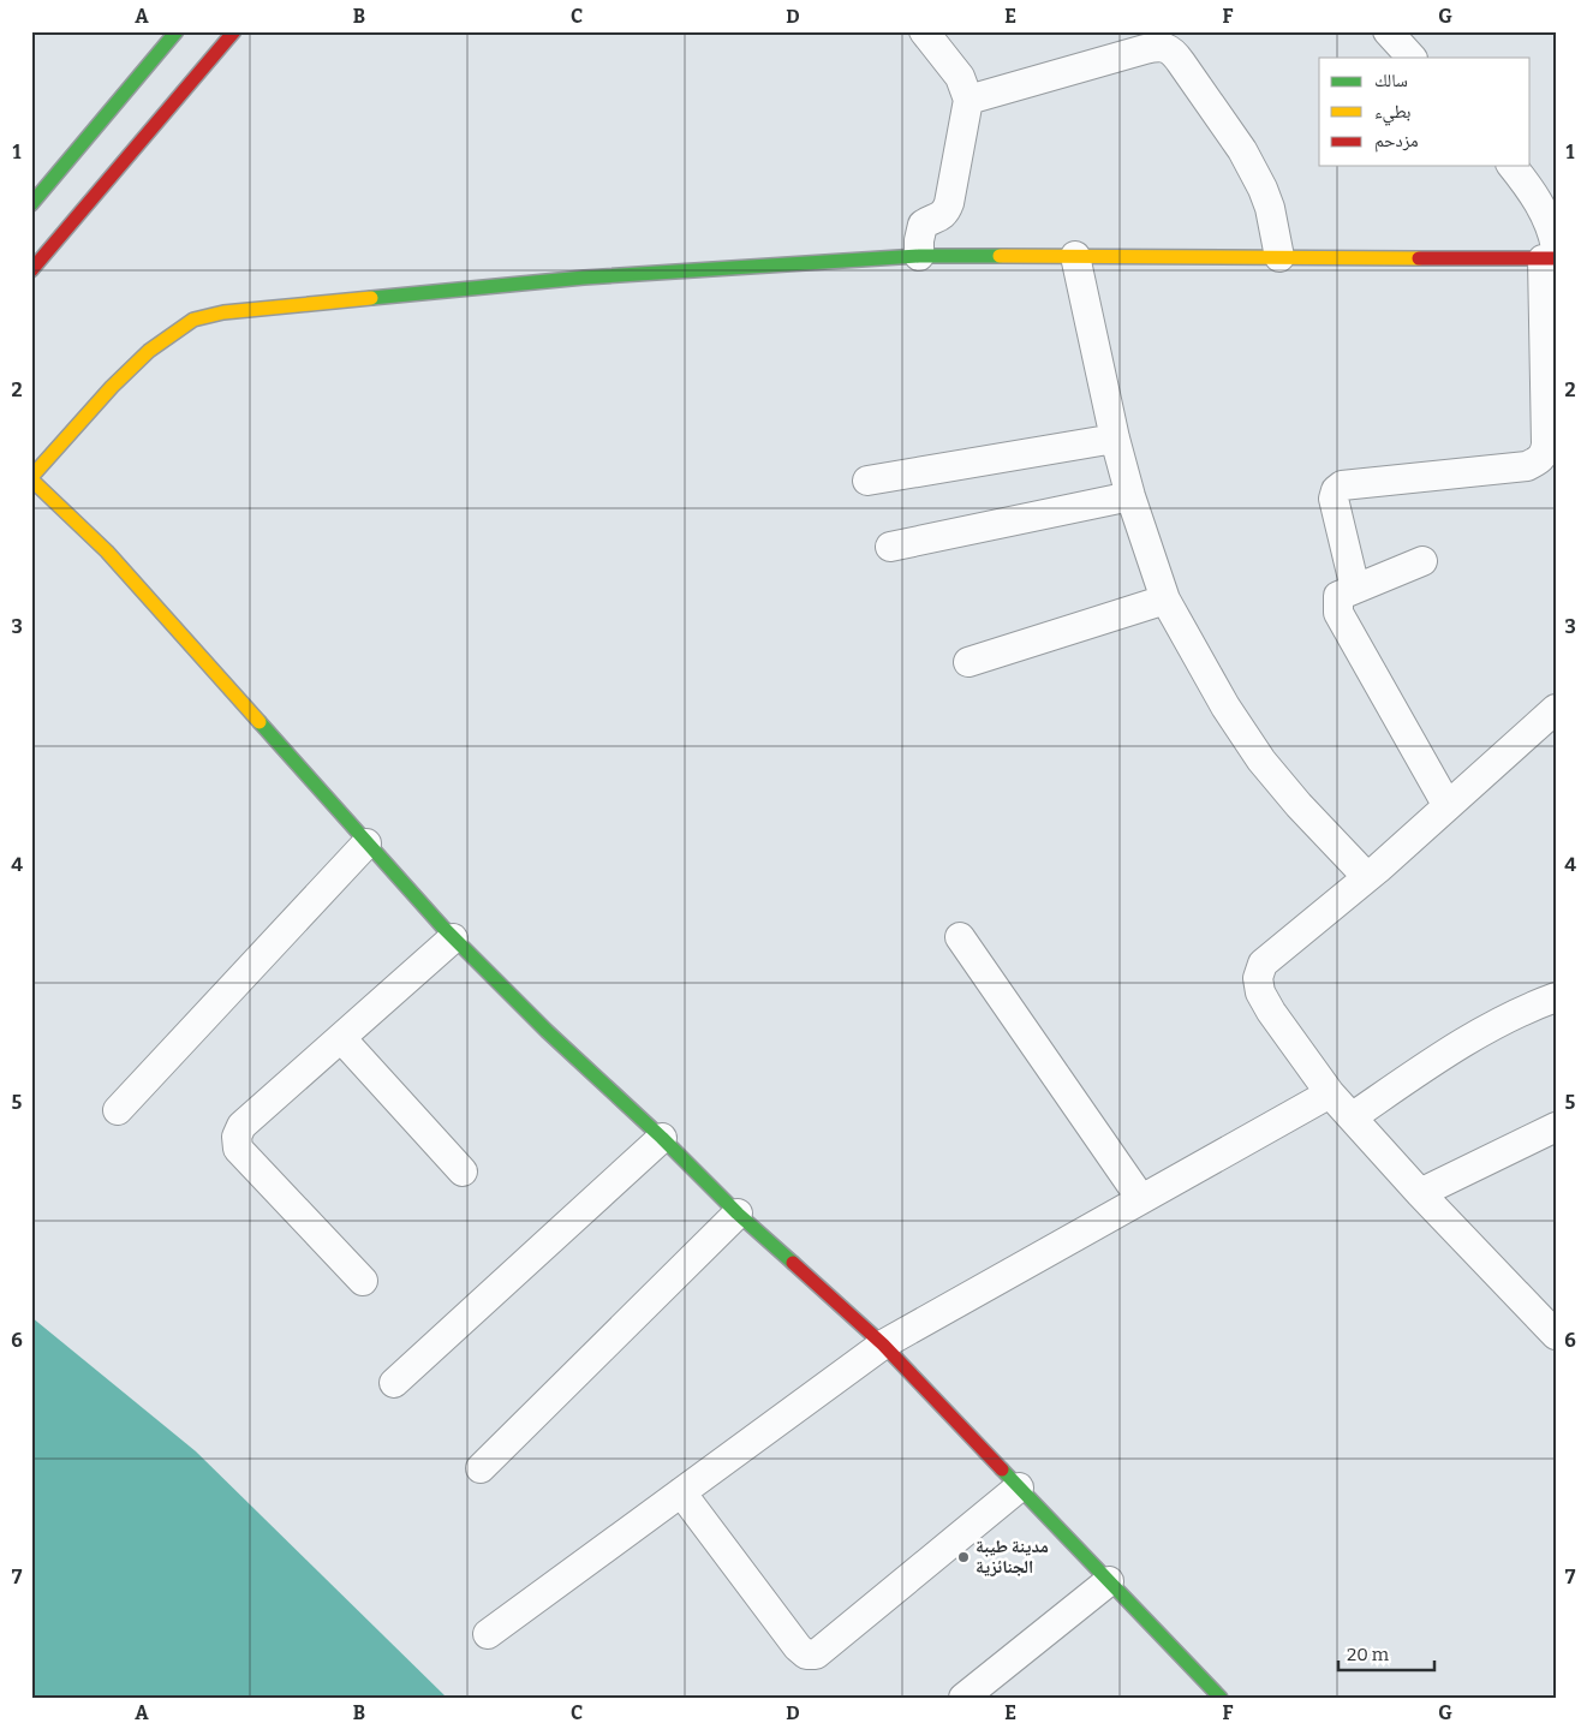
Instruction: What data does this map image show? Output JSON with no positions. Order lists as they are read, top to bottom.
{
  "places": ["مدينة طيبة الجنائزية"],
  "legend": ["سالك", "بطيء", "مزدحم"],
  "scale_bar": "20 m",
  "grid": {
    "columns": [
      "A",
      "B",
      "C",
      "D",
      "E",
      "F",
      "G"
    ],
    "rows": [
      "1",
      "2",
      "3",
      "4",
      "5",
      "6",
      "7"
    ]
  }
}
